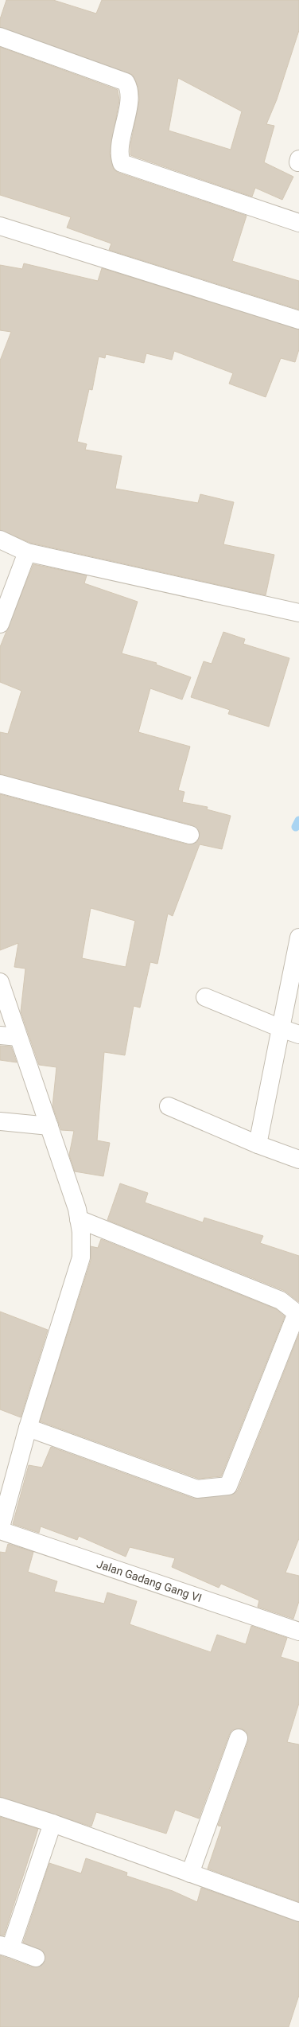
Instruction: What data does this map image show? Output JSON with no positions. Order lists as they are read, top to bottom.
{
  "streets": {
    "street": ["Jalan Gadang Gang VI"]
  }
}
